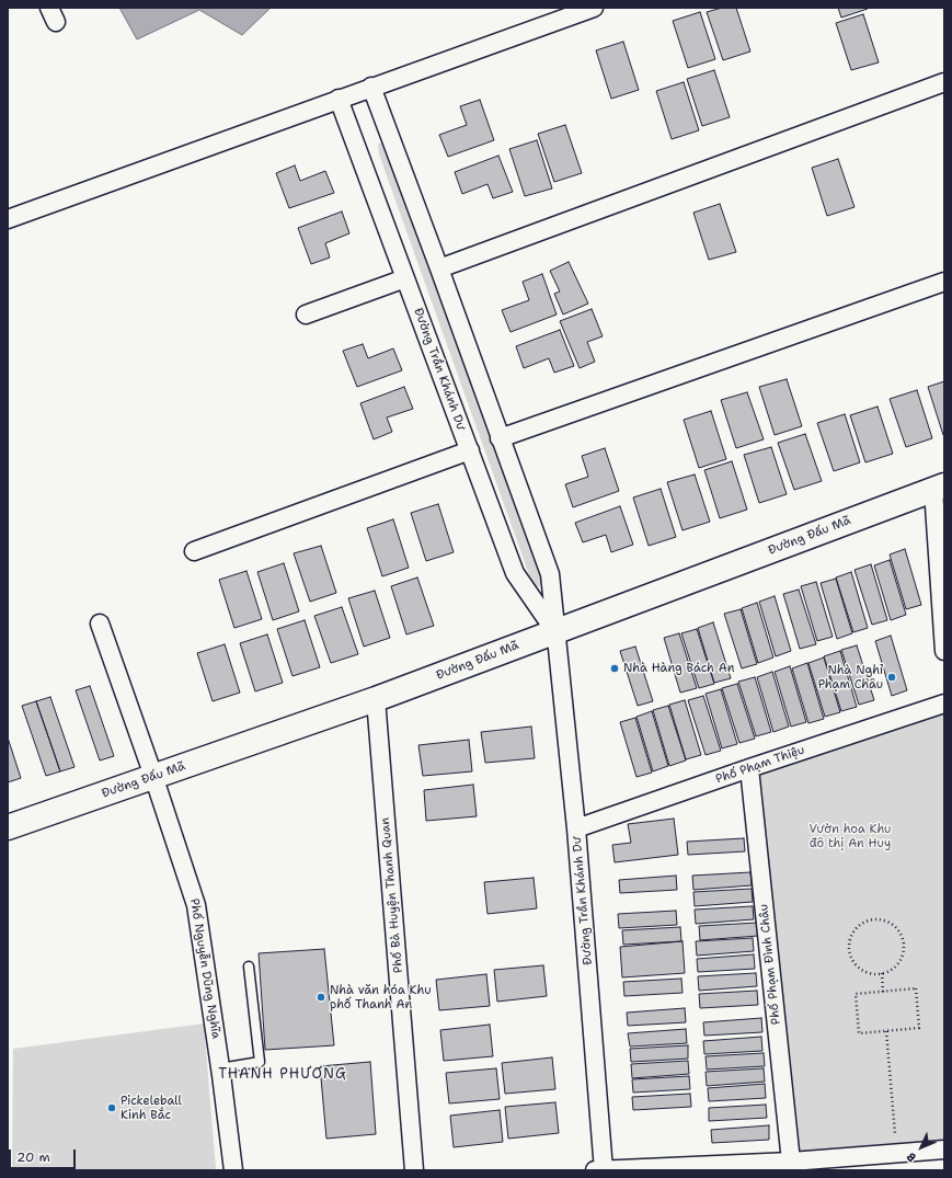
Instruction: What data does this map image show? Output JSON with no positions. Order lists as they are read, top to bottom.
{
  "streets": {
    "street": [
      "Đường Trần Khánh Dư",
      "Đường Đấu Mã",
      "Phố Phạm Thiệu",
      "Phố Bà Huyện Thanh Quan",
      "Phố Phạm Đình Châu",
      "Phố Nguyễn Dũng Nghĩa"
    ]
  },
  "crossings": [
    ["Đường Trần Khánh Dư", "Đường Đấu Mã"],
    ["Đường Trần Khánh Dư", "Phố Phạm Thiệu"],
    ["Đường Đấu Mã", "Phố Bà Huyện Thanh Quan"],
    ["Đường Đấu Mã", "Phố Nguyễn Dũng Nghĩa"],
    ["Phố Phạm Thiệu", "Phố Phạm Đình Châu"]
  ],
  "districts": ["THANH PHƯƠNG"],
  "parks": ["Vườn hoa Khu đô thị An Huy"],
  "places": [
    "Nhà Hàng Bách An",
    "Nhà Nghỉ Phạm Châu",
    "Nhà văn hóa Khu phố Thanh An",
    "Pickeleball Kinh Bắc"
  ],
  "scale_bar": "20 m",
  "north": "bottom left"
}
